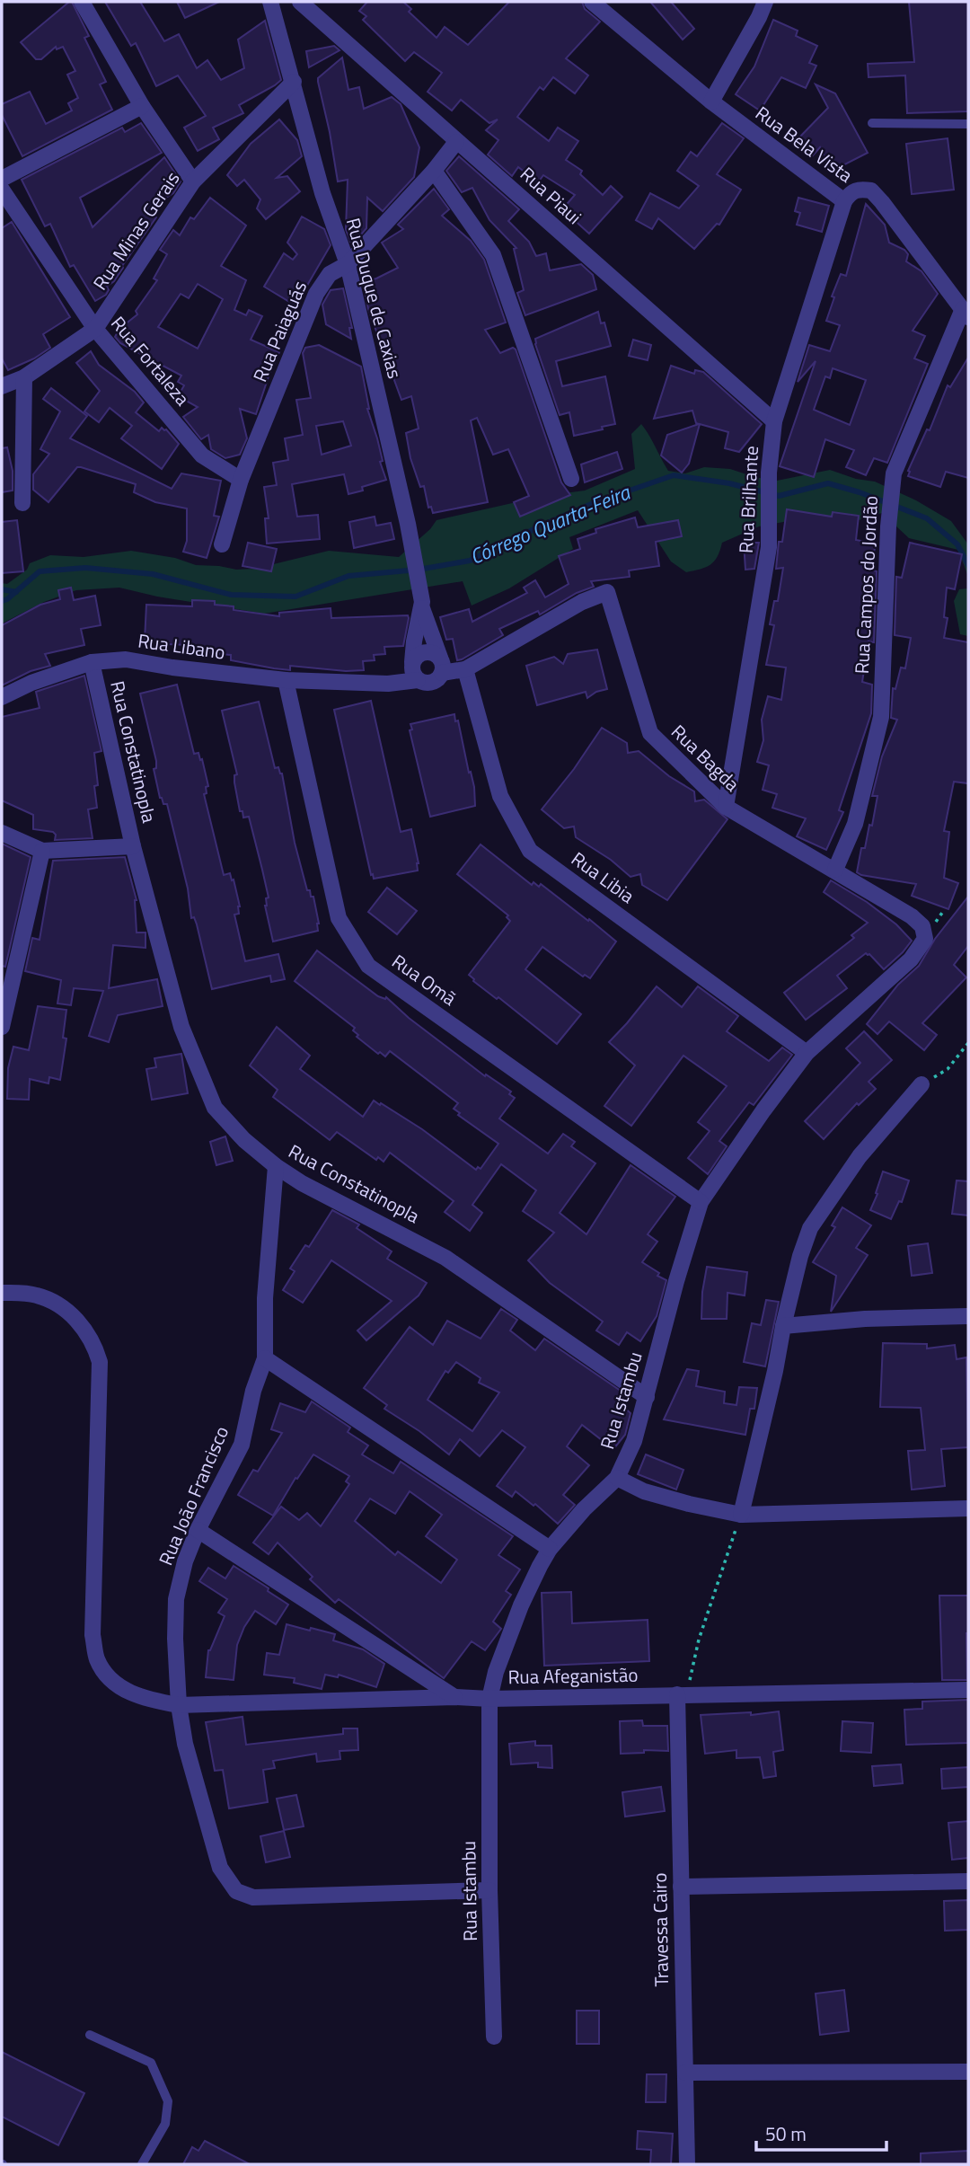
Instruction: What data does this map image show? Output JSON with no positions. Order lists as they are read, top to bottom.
{
  "streets": {
    "street": [
      "Rua Bela Vista",
      "Rua Piaui",
      "Rua Minas Gerais",
      "Rua Duque de Caxias",
      "Rua Paiaguás",
      "Rua Fortaleza",
      "Rua Brilhante",
      "Rua Campos do Jordão",
      "Rua Libano",
      "Rua Constatinopla",
      "Rua Bagda",
      "Rua Libia",
      "Rua Omã",
      "Rua Istambu",
      "Rua João Francisco",
      "Rua Afeganistão",
      "Travessa Cairo"
    ]
  },
  "crossings": [
    ["Rua Bela Vista", "Rua Brilhante"],
    ["Rua Bela Vista", "Rua Campos do Jordão"],
    ["Rua Piaui", "Rua Paiaguás"],
    ["Rua Piaui", "Rua Brilhante"],
    ["Rua Minas Gerais", "Rua Duque de Caxias"],
    ["Rua Minas Gerais", "Rua Fortaleza"],
    ["Rua Duque de Caxias", "Rua Paiaguás"],
    ["Rua Duque de Caxias", "Rua Libano"],
    ["Rua Paiaguás", "Rua Fortaleza"],
    ["Rua Brilhante", "Rua Bagda"],
    ["Rua Campos do Jordão", "Rua Bagda"],
    ["Rua Libano", "Rua Constatinopla"],
    ["Rua Libano", "Rua Bagda"],
    ["Rua Libano", "Rua Libia"],
    ["Rua Libano", "Rua Omã"],
    ["Rua Constatinopla", "Rua Istambu"],
    ["Rua Constatinopla", "Rua João Francisco"],
    ["Rua Bagda", "Rua Libia"],
    ["Rua Bagda", "Rua Istambu"],
    ["Rua Libia", "Rua Istambu"],
    ["Rua Omã", "Rua Istambu"],
    ["Rua Istambu", "Rua João Francisco"],
    ["Rua Istambu", "Rua Afeganistão"],
    ["Rua João Francisco", "Rua Afeganistão"],
    ["Rua Afeganistão", "Travessa Cairo"]
  ],
  "water": ["Córrego Quarta-Feira"],
  "scale_bar": "50 m"
}
